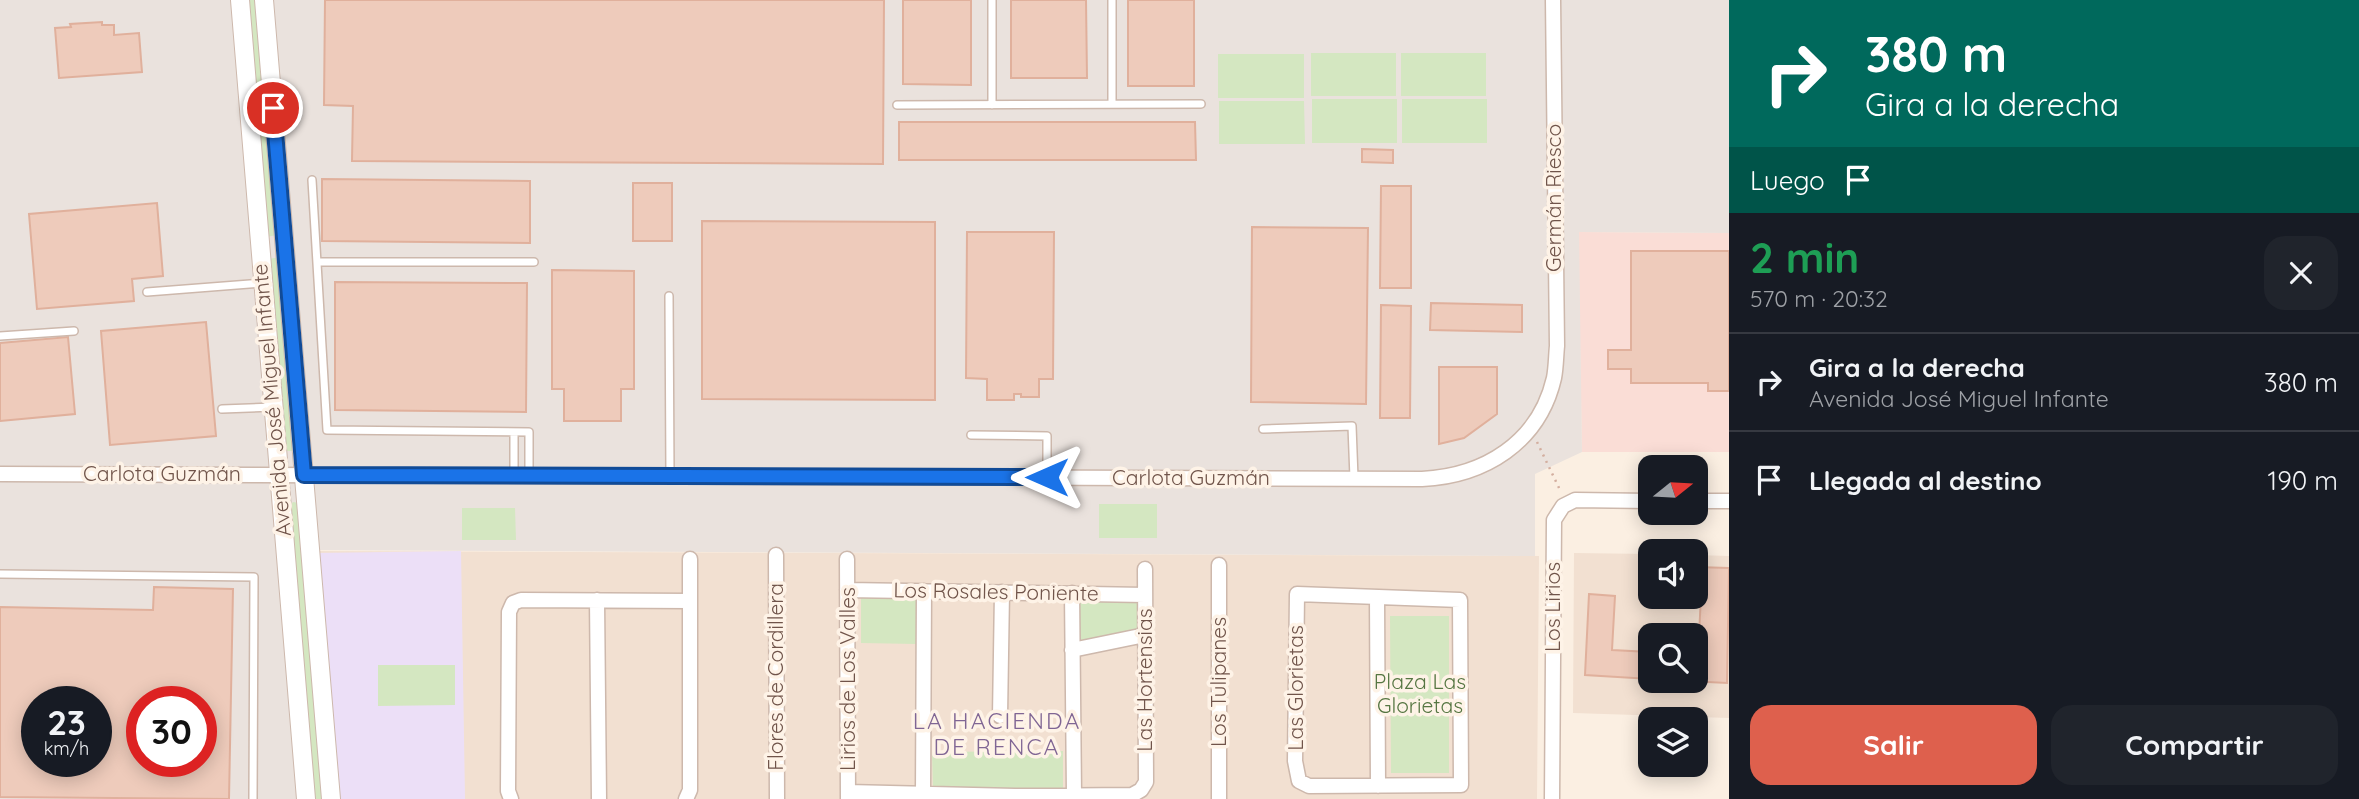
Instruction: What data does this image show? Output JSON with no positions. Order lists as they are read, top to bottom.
{
  "streets": {
    "street": [
      "Germán Riesco",
      "Avenida José Miguel Infante",
      "Carlota Guzmán",
      "Los Rosales Poniente",
      "Los Lirios",
      "Flores de Cordillera",
      "Lirios de Los Valles",
      "Las Hortensias",
      "Los Tulipanes",
      "Las Glorietas"
    ]
  },
  "crossings": [
    ["Germán Riesco", "Carlota Guzmán"],
    ["Avenida José Miguel Infante", "Carlota Guzmán"],
    ["Los Rosales Poniente", "Lirios de Los Valles"],
    ["Los Rosales Poniente", "Las Hortensias"]
  ],
  "districts": ["LA HACIENDA DE RENCA"],
  "parks": ["Plaza Las Glorietas"],
  "north": "right",
  "page": {
    "turn": ["380 m", "Gira a la derecha"],
    "then": "Luego",
    "heading": ["2 min", "570 m · 20:32"],
    "list": [
      {
        "name": "Gira a la derecha",
        "note": "Avenida José Miguel Infante",
        "value": "380 m"
      },
      {
        "name": "Llegada al destino",
        "value": "190 m"
      }
    ],
    "speed": "23 km/h",
    "limit": "30",
    "buttons": ["Salir", "Compartir"]
  }
}
